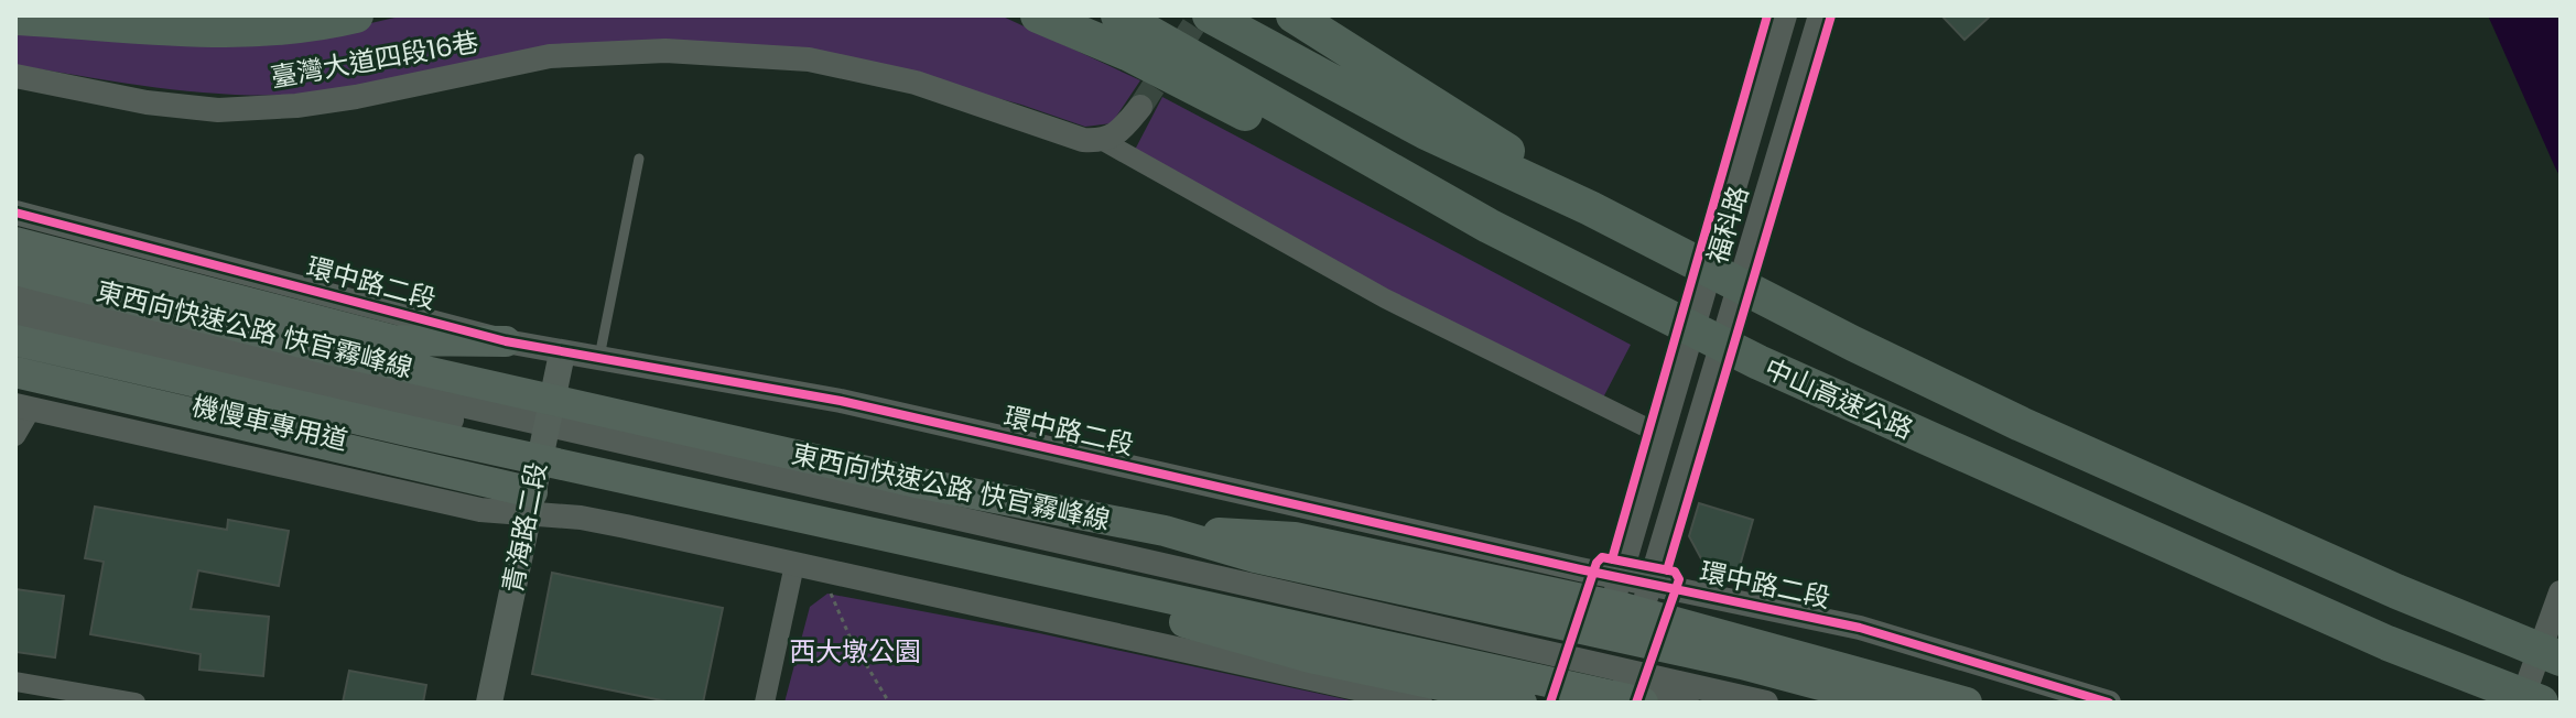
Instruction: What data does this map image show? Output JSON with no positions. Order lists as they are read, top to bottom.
{
  "streets": {
    "highway": ["東西向快速公路 快官霧峰線", "中山高速公路"],
    "main road": ["青海路二段"],
    "street": ["臺灣大道四段16巷", "福科路", "環中路二段"],
    "lane": ["機慢車專用道"]
  },
  "crossings": [
    ["福科路", "環中路二段"],
    ["環中路二段", "青海路二段"]
  ],
  "parks": ["西大墩公園"]
}
